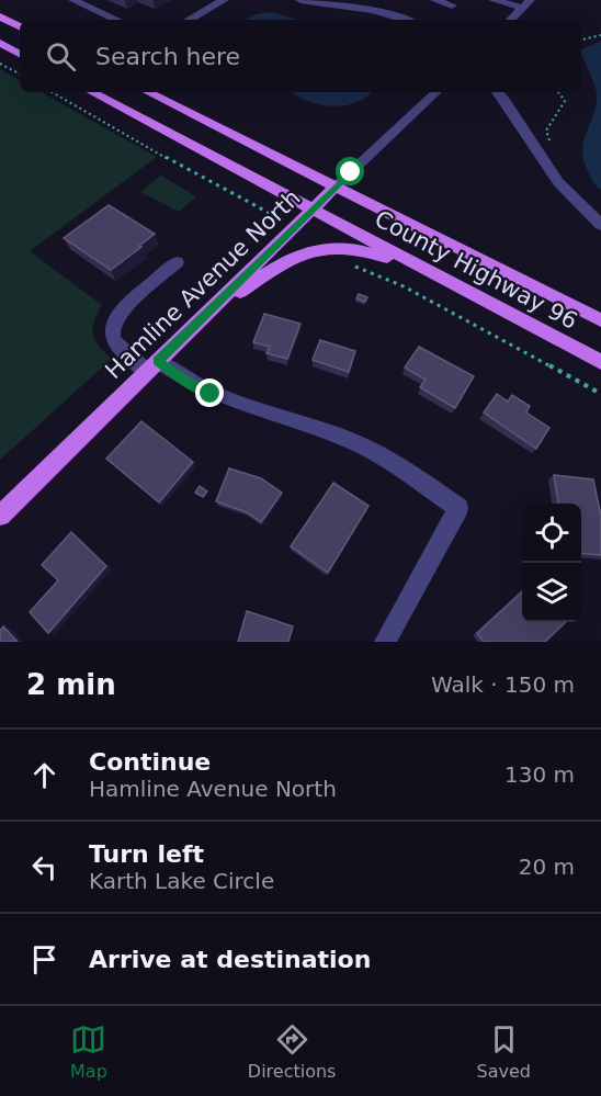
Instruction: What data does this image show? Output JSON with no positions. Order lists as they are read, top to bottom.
{
  "streets": {
    "main road": ["County Highway 96", "Hamline Avenue North"]
  },
  "crossings": [
    ["County Highway 96", "Hamline Avenue North"]
  ],
  "page": {
    "search": "Search here",
    "heading": ["2 min", "Walk · 150 m"],
    "list": [
      ["Continue", "Hamline Avenue North", "130 m"],
      ["Turn left", "Karth Lake Circle", "20 m"],
      "Arrive at destination"
    ],
    "nav": ["Map", "Directions", "Saved"]
  }
}
